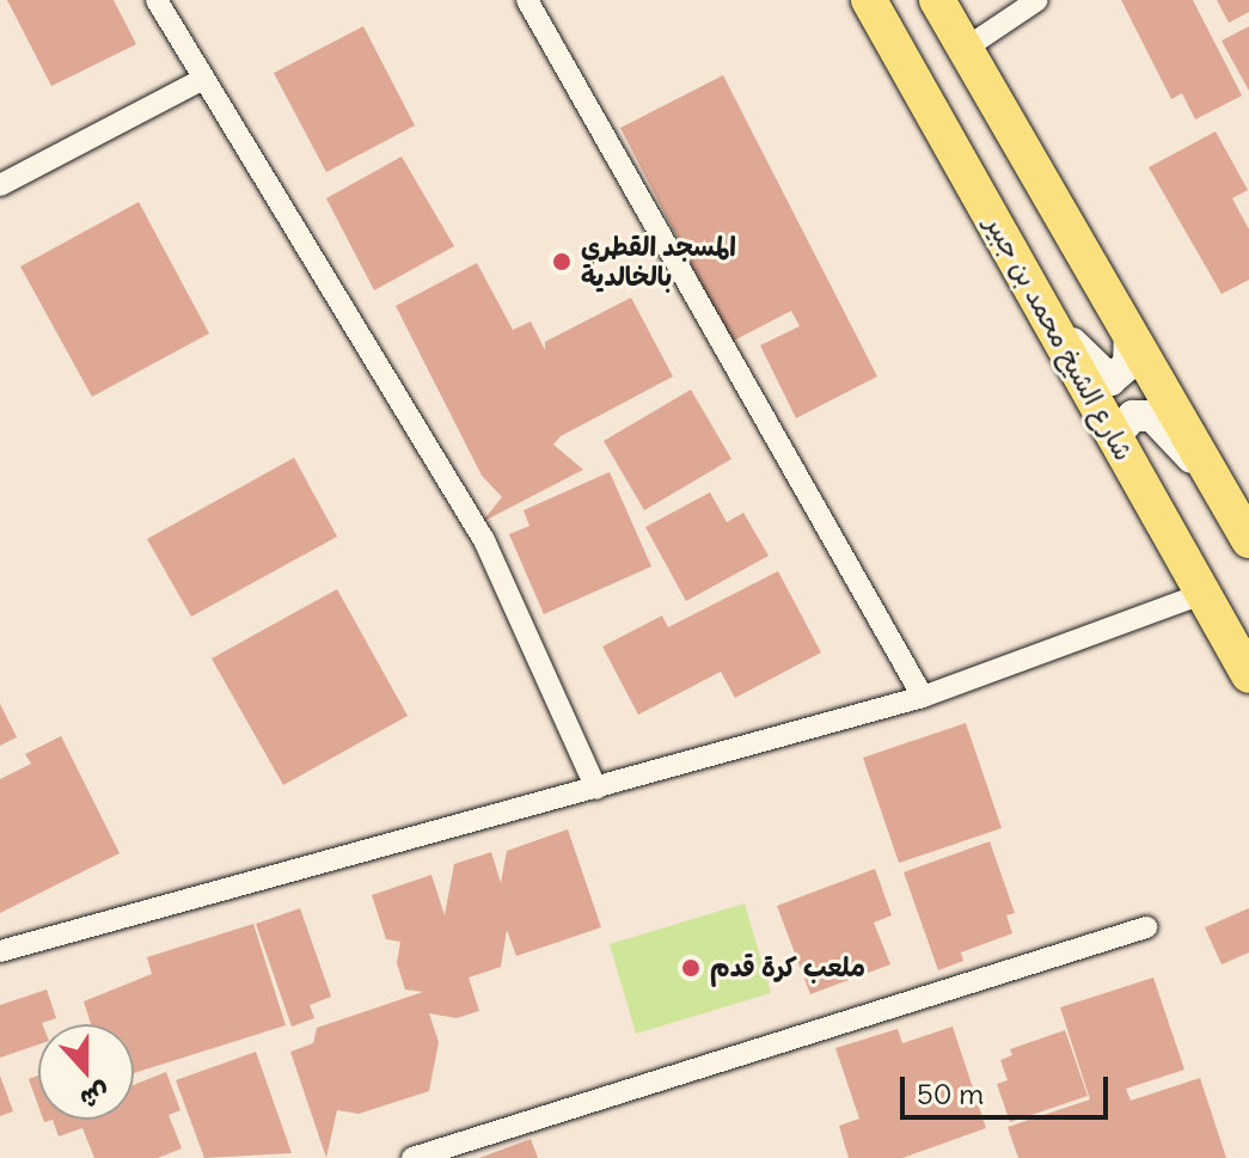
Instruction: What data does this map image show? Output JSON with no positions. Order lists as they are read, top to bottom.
{
  "streets": {
    "main road": ["شارع الشيخ محمد بن جبير"]
  },
  "places": ["المسجد القطري بالخالدية", "ملعب كرة قدم"],
  "scale_bar": "50 m",
  "north": "bottom"
}
